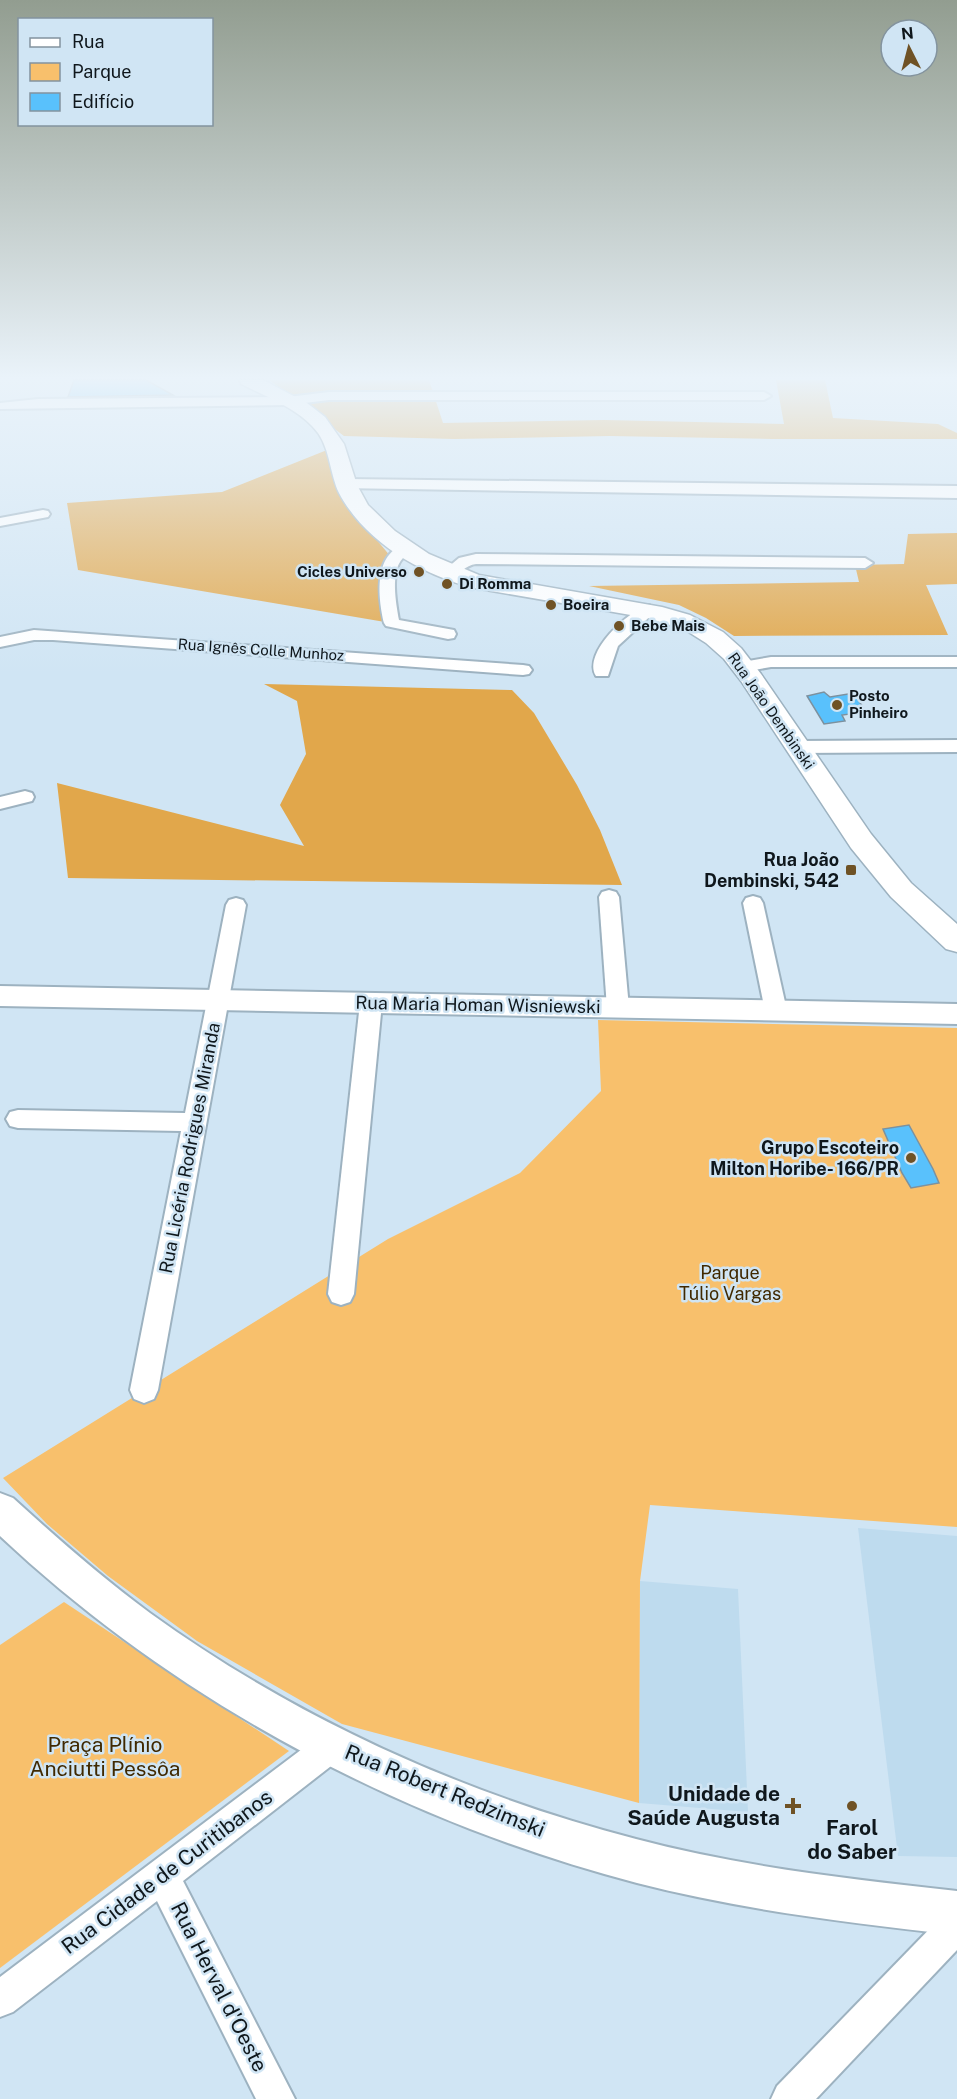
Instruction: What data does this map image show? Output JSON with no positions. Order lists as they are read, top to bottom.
{
  "streets": {
    "main road": ["Rua João Dembinski"],
    "street": [
      "Rua Ignês Colle Munhoz",
      "Rua Maria Homan Wisniewski",
      "Rua Licéria Rodrigues Miranda",
      "Rua Robert Redzimski",
      "Rua Cidade de Curitibanos",
      "Rua Herval d'Oeste"
    ]
  },
  "crossings": [
    ["Rua Maria Homan Wisniewski", "Rua Licéria Rodrigues Miranda"],
    ["Rua Robert Redzimski", "Rua Cidade de Curitibanos"],
    ["Rua Cidade de Curitibanos", "Rua Herval d'Oeste"]
  ],
  "parks": ["Parque Túlio Vargas", "Praça Plínio Anciutti Pessôa"],
  "places": {
    "other": [
      "Cicles Universo",
      "Di Romma",
      "Boeira",
      "Bebe Mais",
      "Posto Pinheiro",
      "Grupo Escoteiro Milton Horibe- 166/PR",
      "Farol do Saber"
    ],
    "transit": ["Rua João Dembinski, 542"],
    "health": ["Unidade de Saúde Augusta"]
  },
  "legend": ["Rua", "Parque", "Edifício"],
  "north": "top"
}
